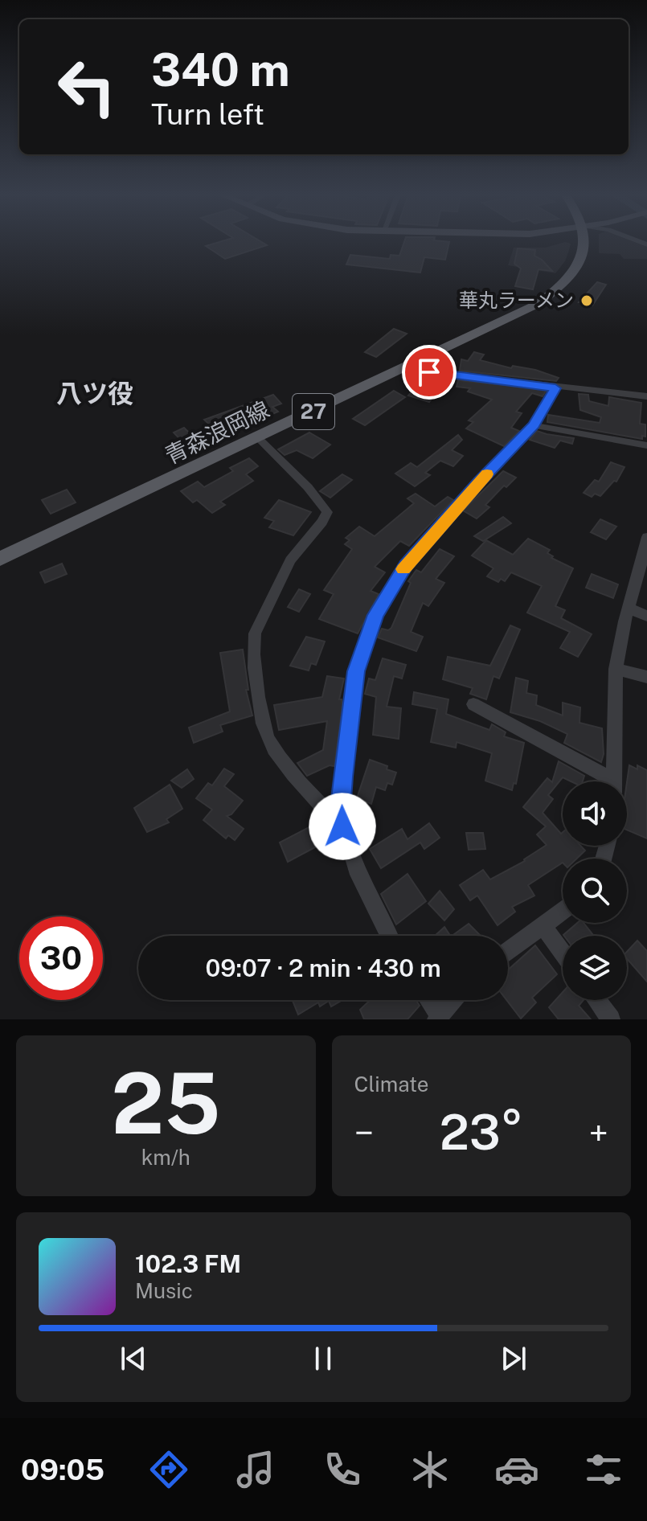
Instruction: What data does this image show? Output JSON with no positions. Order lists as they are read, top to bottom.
{
  "streets": {
    "main road": ["27", "青森浪岡線"]
  },
  "districts": ["八ツ役"],
  "places": ["華丸ラーメン"],
  "page": {
    "turn": ["340 m", "Turn left"],
    "limit": "30",
    "trip": "09:07 · 2 min · 430 m",
    "tile": [
      ["25", "km/h"],
      "Climate"
    ],
    "heat": ["−", "23°", "+"],
    "song": ["102.3 FM", "Music"],
    "tabs": "09:05"
  }
}
